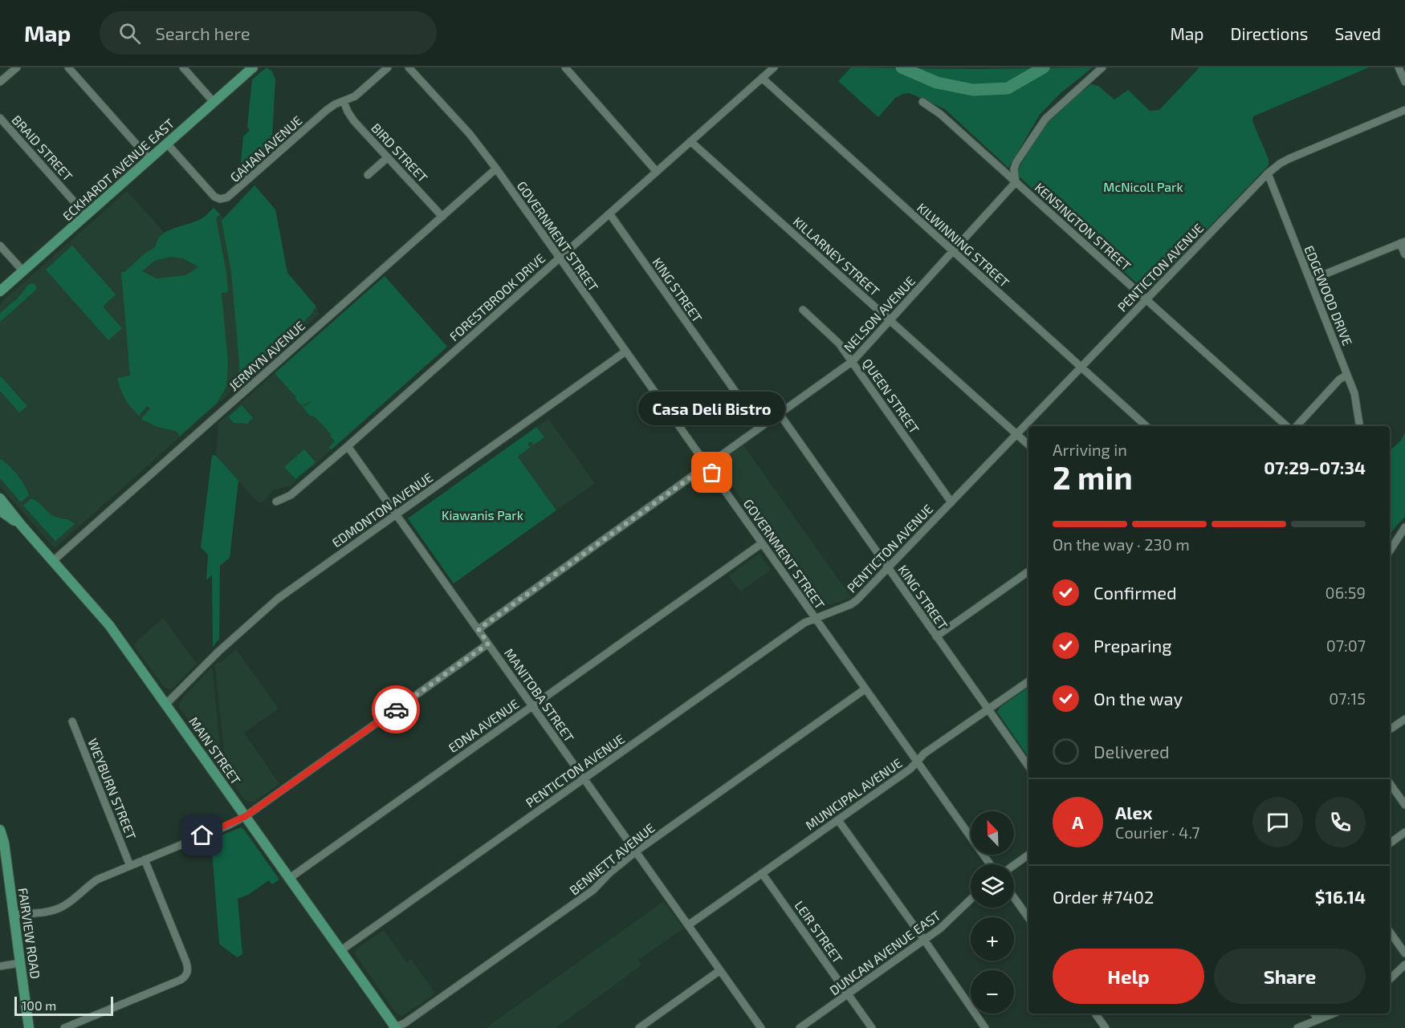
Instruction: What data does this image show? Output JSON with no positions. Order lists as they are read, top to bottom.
{
  "streets": {
    "main road": ["ECKHARDT AVENUE EAST", "MAIN STREET", "FAIRVIEW ROAD"],
    "street": [
      "BRAID STREET",
      "GAHAN AVENUE",
      "BIRD STREET",
      "KENSINGTON STREET",
      "GOVERNMENT STREET",
      "KILWINNING STREET",
      "KILLARNEY STREET",
      "PENTICTON AVENUE",
      "KING STREET",
      "EDGEWOOD DRIVE",
      "FORESTBROOK DRIVE",
      "NELSON AVENUE",
      "JERMYN AVENUE",
      "QUEEN STREET",
      "EDMONTON AVENUE",
      "MANITOBA STREET",
      "EDNA AVENUE",
      "WEYBURN STREET",
      "MUNICIPAL AVENUE",
      "BENNETT AVENUE",
      "LEIR STREET",
      "DUNCAN AVENUE EAST"
    ]
  },
  "crossings": [
    ["BRAID STREET", "ECKHARDT AVENUE EAST"],
    ["GAHAN AVENUE", "BIRD STREET"],
    ["GAHAN AVENUE", "ECKHARDT AVENUE EAST"],
    ["BIRD STREET", "JERMYN AVENUE"],
    ["KENSINGTON STREET", "PENTICTON AVENUE"],
    ["KENSINGTON STREET", "NELSON AVENUE"],
    ["GOVERNMENT STREET", "PENTICTON AVENUE"],
    ["GOVERNMENT STREET", "FORESTBROOK DRIVE"],
    ["GOVERNMENT STREET", "NELSON AVENUE"],
    ["GOVERNMENT STREET", "JERMYN AVENUE"],
    ["GOVERNMENT STREET", "EDMONTON AVENUE"],
    ["GOVERNMENT STREET", "EDNA AVENUE"],
    ["GOVERNMENT STREET", "MUNICIPAL AVENUE"],
    ["GOVERNMENT STREET", "BENNETT AVENUE"],
    ["KILWINNING STREET", "PENTICTON AVENUE"],
    ["KILWINNING STREET", "FORESTBROOK DRIVE"],
    ["KILWINNING STREET", "NELSON AVENUE"],
    ["KILLARNEY STREET", "PENTICTON AVENUE"],
    ["KILLARNEY STREET", "FORESTBROOK DRIVE"],
    ["KILLARNEY STREET", "NELSON AVENUE"],
    ["PENTICTON AVENUE", "KING STREET"],
    ["PENTICTON AVENUE", "EDGEWOOD DRIVE"],
    ["PENTICTON AVENUE", "QUEEN STREET"],
    ["PENTICTON AVENUE", "MANITOBA STREET"],
    ["PENTICTON AVENUE", "MAIN STREET"],
    ["KING STREET", "FORESTBROOK DRIVE"],
    ["KING STREET", "NELSON AVENUE"],
    ["KING STREET", "MUNICIPAL AVENUE"],
    ["FORESTBROOK DRIVE", "MANITOBA STREET"],
    ["NELSON AVENUE", "QUEEN STREET"],
    ["NELSON AVENUE", "MANITOBA STREET"],
    ["JERMYN AVENUE", "MAIN STREET"],
    ["EDMONTON AVENUE", "MANITOBA STREET"],
    ["EDMONTON AVENUE", "MAIN STREET"],
    ["MANITOBA STREET", "EDNA AVENUE"],
    ["MANITOBA STREET", "MUNICIPAL AVENUE"],
    ["MANITOBA STREET", "BENNETT AVENUE"],
    ["EDNA AVENUE", "MAIN STREET"],
    ["MAIN STREET", "BENNETT AVENUE"],
    ["MUNICIPAL AVENUE", "LEIR STREET"],
    ["LEIR STREET", "DUNCAN AVENUE EAST"]
  ],
  "parks": ["McNicoll Park", "Kiawanis Park"],
  "places": ["Casa Deli Bistro"],
  "scale_bar": "100 m",
  "north": "top left",
  "page": {
    "header": "Map",
    "search": "Search here",
    "nav": ["Map", "Directions", "Saved"],
    "bubble": "Casa Deli Bistro",
    "heading": ["2 min", "Arriving in", "07:29–07:34"],
    "panel": [
      "Alex",
      "Courier · 4.7",
      "Order #7402",
      "$16.14"
    ],
    "bar": "On the way · 230 m",
    "list": [
      ["Confirmed", "06:59"],
      ["Preparing", "07:07"],
      ["On the way", "07:15"],
      "Delivered"
    ],
    "round": "A",
    "map_buttons": ["+", "−"],
    "buttons": ["Help", "Share"],
    "scale": "100 m"
  }
}
